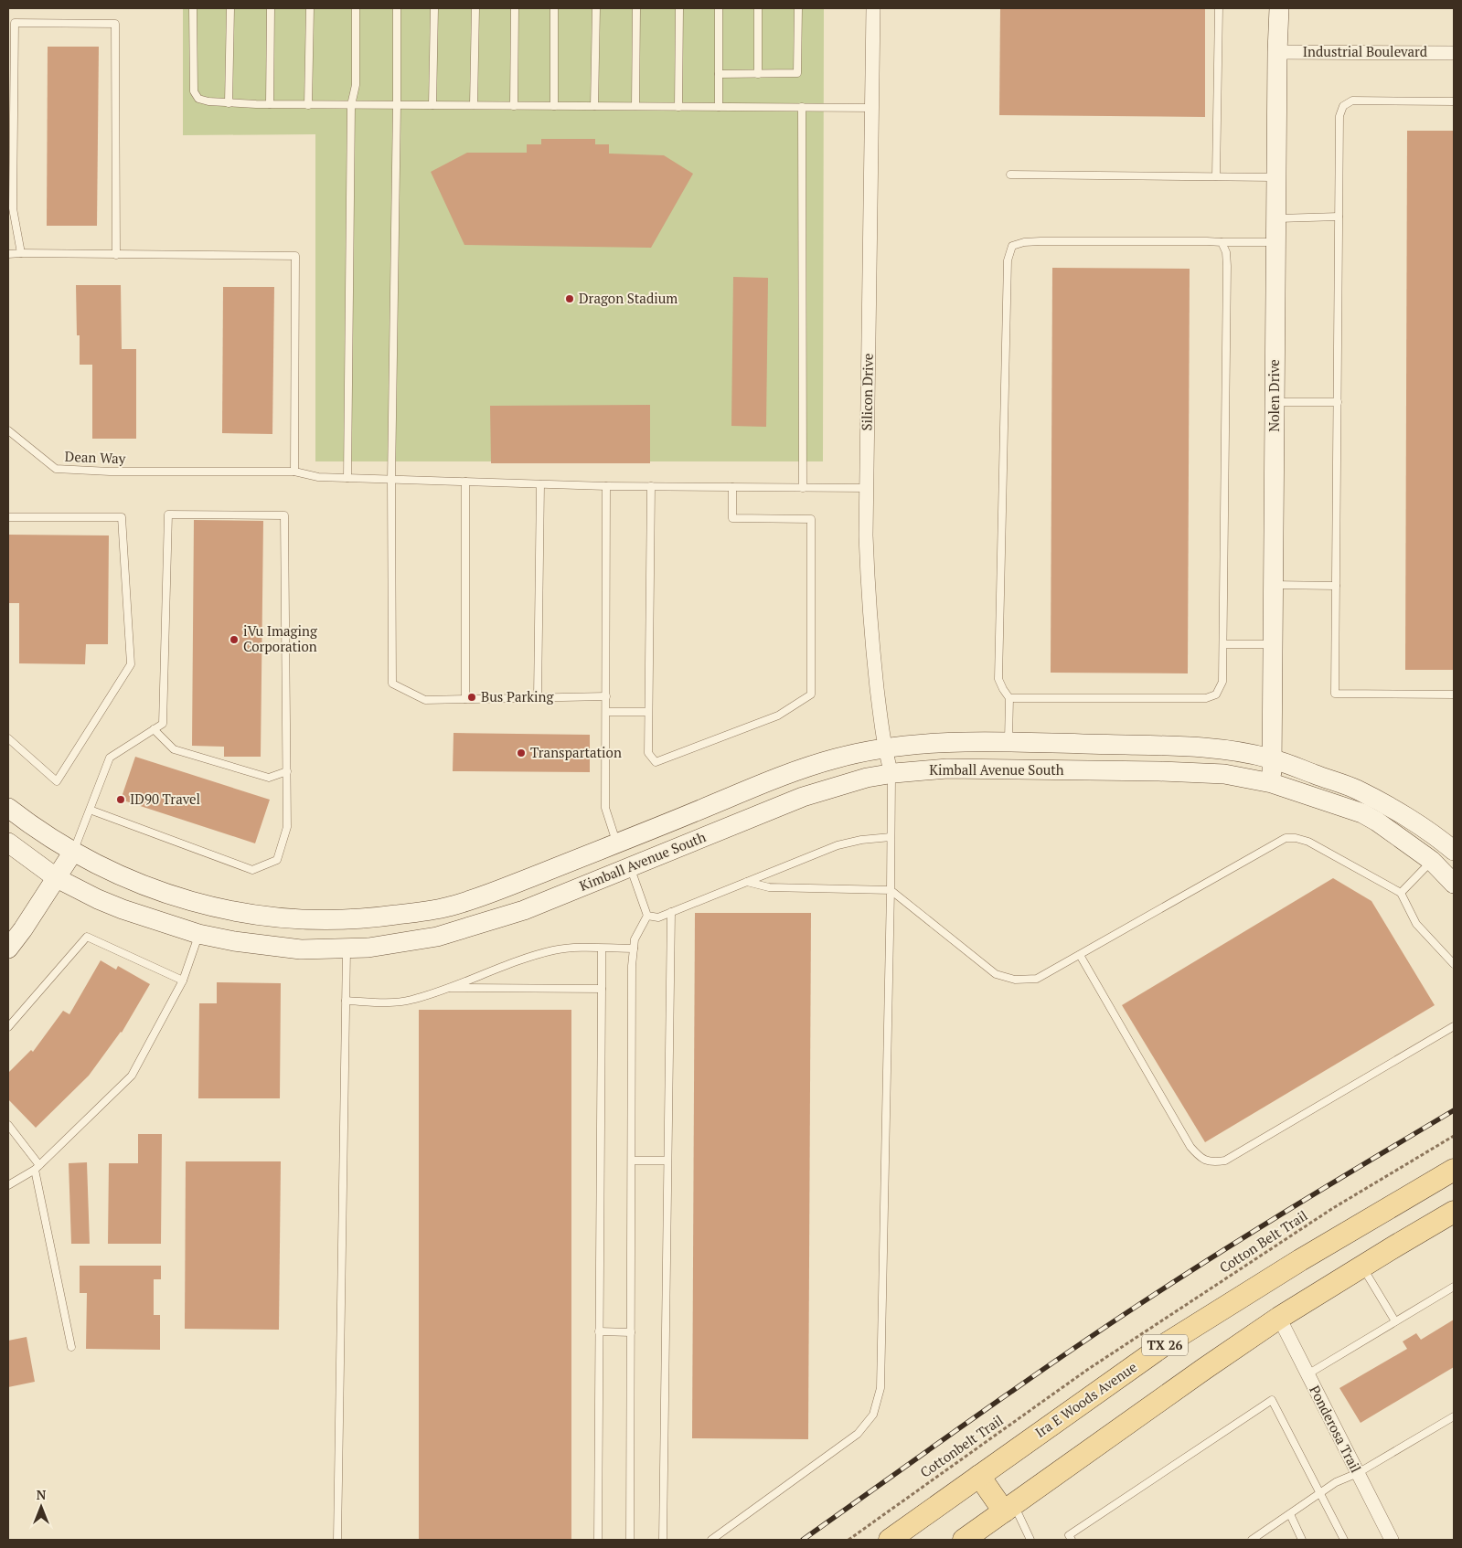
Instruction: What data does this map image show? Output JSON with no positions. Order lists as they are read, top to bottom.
{
  "streets": {
    "main road": [
      "Nolen Drive",
      "Kimball Avenue South",
      "TX 26",
      "Ira E Woods Avenue"
    ],
    "street": ["Industrial Boulevard", "Silicon Drive", "Ponderosa Trail"],
    "lane": ["Dean Way"],
    "path": ["Cotton Belt Trail", "Cottonbelt Trail"]
  },
  "crossings": [
    ["Industrial Boulevard", "Nolen Drive"],
    ["Silicon Drive", "Dean Way"],
    ["Silicon Drive", "Kimball Avenue South"],
    ["Nolen Drive", "Kimball Avenue South"],
    ["Cotton Belt Trail", "Cottonbelt Trail"],
    ["TX 26", "Ponderosa Trail"]
  ],
  "places": [
    "Dragon Stadium",
    "iVu Imaging Corporation",
    "Bus Parking",
    "Transpartation",
    "ID90 Travel"
  ],
  "north": "top"
}
